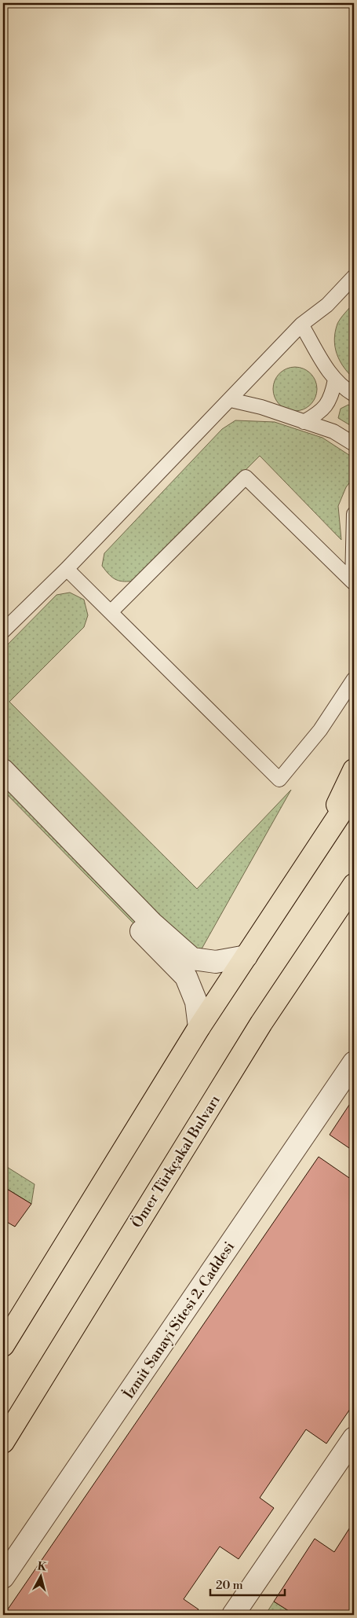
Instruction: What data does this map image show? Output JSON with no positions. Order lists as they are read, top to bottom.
{
  "streets": {
    "main road": ["Ömer Türkçakal Bulvarı"],
    "street": ["İzmit Sanayi Sitesi 2. Caddesi"]
  },
  "scale_bar": "20 m",
  "north": "top"
}
